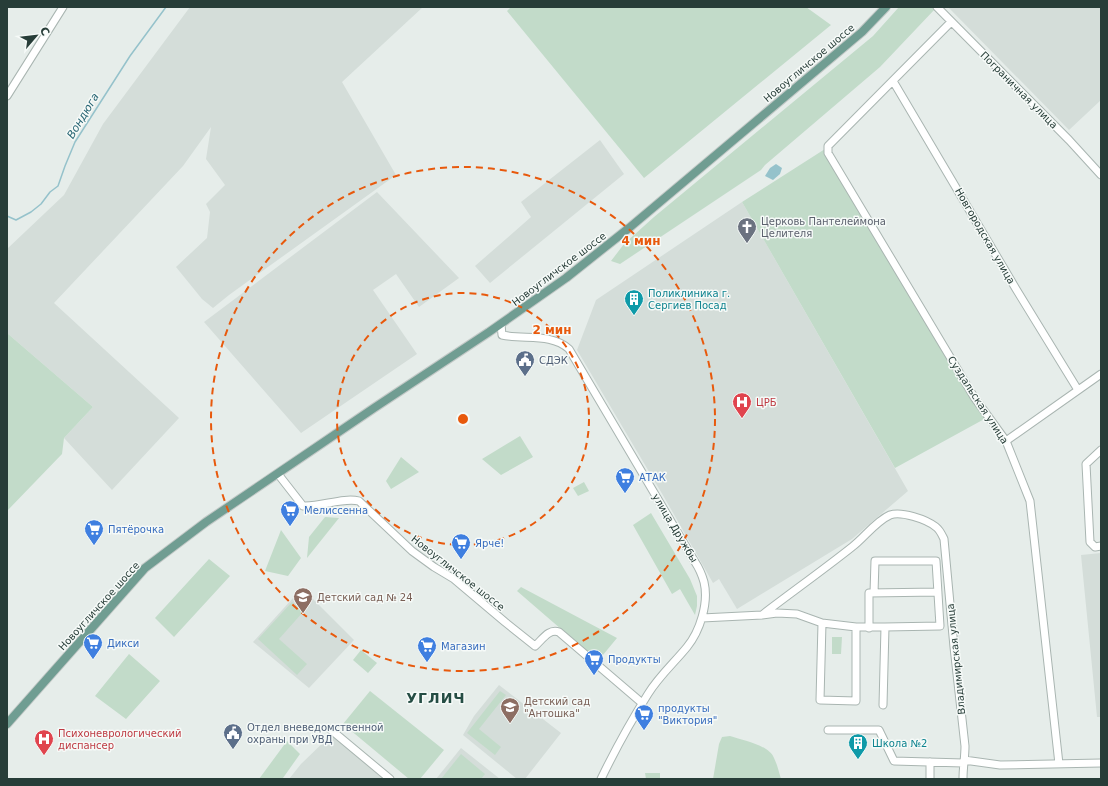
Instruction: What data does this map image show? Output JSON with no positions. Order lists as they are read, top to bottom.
{
  "streets": {
    "main road": ["Новоугличское шоссе"],
    "street": [
      "Пограничная улица",
      "Новгородская улица",
      "Суздальская улица",
      "улица Дружбы",
      "Владимирская улица"
    ]
  },
  "crossings": [
    ["Новоугличское шоссе", "улица Дружбы"],
    ["Новгородская улица", "Суздальская улица"]
  ],
  "districts": ["УГЛИЧ"],
  "water": ["Вондюга"],
  "places": {
    "church": ["Церковь Пантелеймона Целителя"],
    "building": ["Поликлиника г. Сергиев Посад", "Школа №2"],
    "public building": ["СДЭК", "Отдел вневедомственной охраны при УВД"],
    "hospital": ["ЦРБ", "Психоневрологический диспансер"],
    "supermarket": [
      "АТАК",
      "Мелиссенна",
      "Пятёрочка",
      "Ярче!",
      "Дикси",
      "Магазин",
      "Продукты",
      "продукты \"Виктория\""
    ],
    "school or university": ["Детский сад № 24", "Детский сад \"Антошка\""]
  },
  "north": "top right",
  "rings": ["4 мин", "2 мин"]
}
